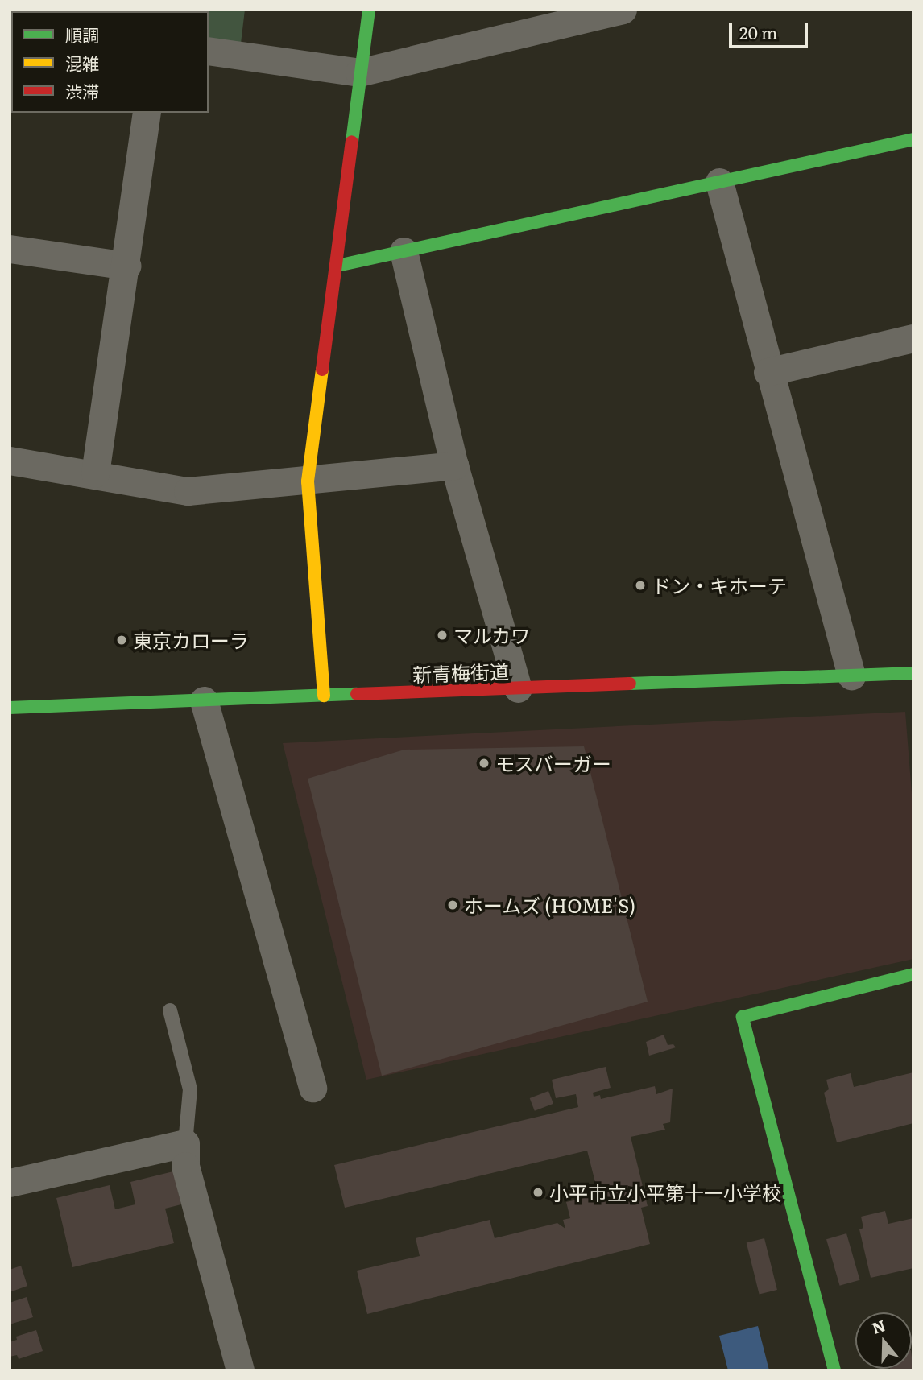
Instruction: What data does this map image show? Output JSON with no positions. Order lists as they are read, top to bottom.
{
  "streets": {
    "street": ["新青梅街道"]
  },
  "places": [
    "ドン・キホーテ",
    "マルカワ",
    "東京カローラ",
    "モスバーガー",
    "ホームズ (HOME'S)",
    "小平市立小平第十一小学校"
  ],
  "legend": ["順調", "混雑", "渋滞"],
  "scale_bar": "20 m",
  "north": "top"
}
